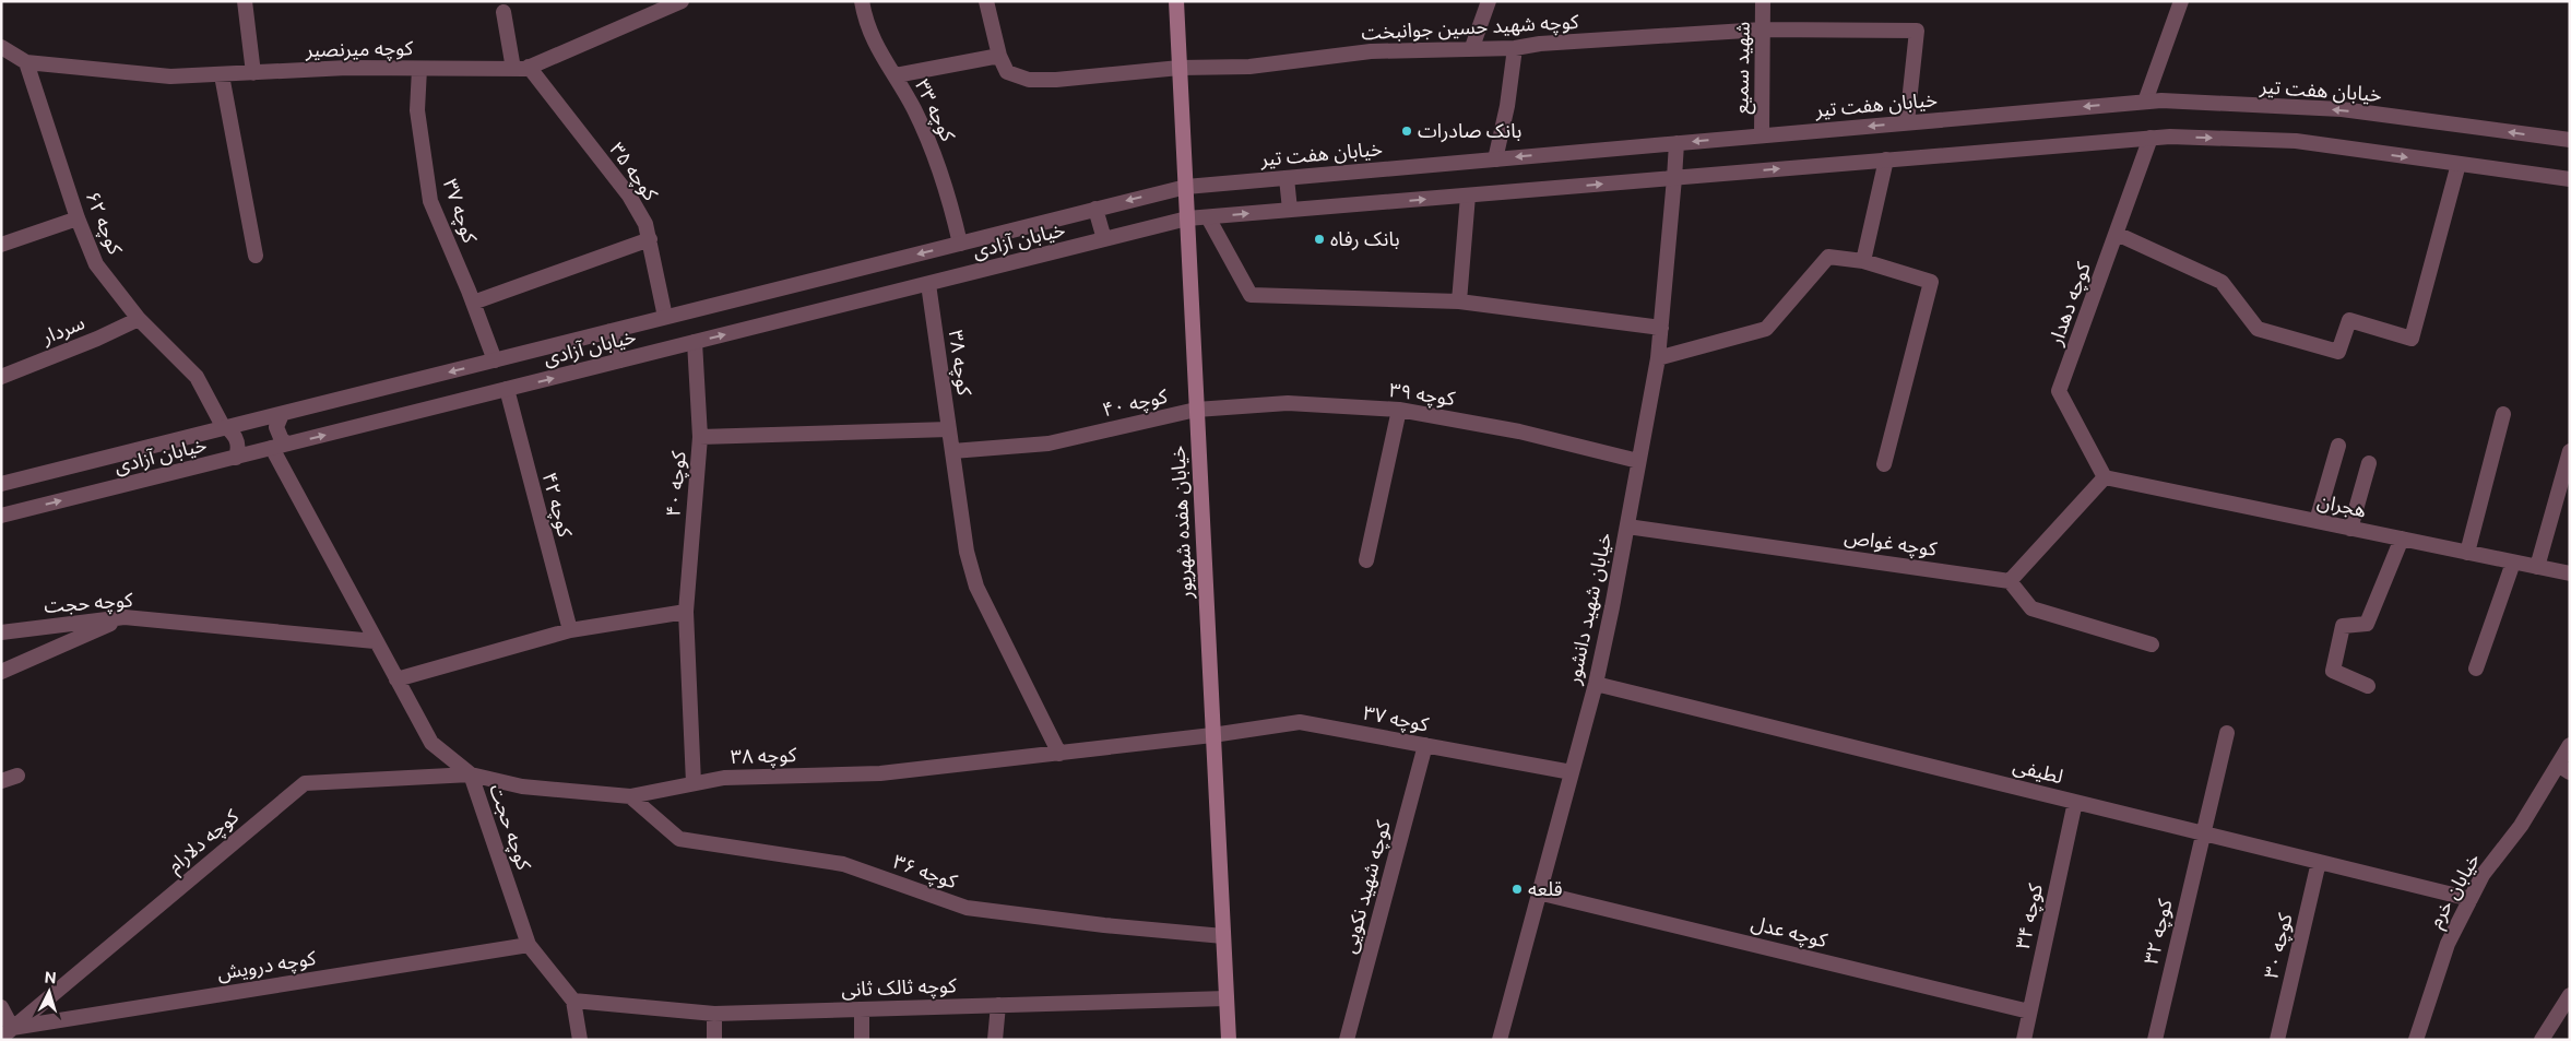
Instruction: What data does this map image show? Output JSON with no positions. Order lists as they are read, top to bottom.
{
  "streets": {
    "main road": ["خیابان هفده شهریور"],
    "street": [
      "کوچه شهید حسین جوانبخت",
      "کوچه میرنصیر",
      "شهید سمیع",
      "خیابان هفت تیر",
      "کوچه ۳۳",
      "کوچه ۳۵",
      "کوچه ۳۷",
      "کوچه ۶۲",
      "خیابان آزادی",
      "کوچه دهدار",
      "سردار",
      "کوچه ۳۸",
      "کوچه ۳۹",
      "کوچه ۴۰",
      "کوچه ۴۲",
      "هجران",
      "کوچه غواص",
      "کوچه حجت",
      "خیابان شهید دانشور",
      "لطیفی",
      "کوچه دلارام",
      "کوچه ۳۶",
      "کوچه شهید نکویی",
      "خیابان خرم",
      "کوچه ۳۴",
      "کوچه عدل",
      "کوچه ۳۲",
      "کوچه ۳۰",
      "کوچه درویش",
      "کوچه ثالک ثانی"
    ]
  },
  "crossings": [
    ["کوچه شهید حسین جوانبخت", "شهید سمیع"],
    ["کوچه شهید حسین جوانبخت", "خیابان هفت تیر"],
    ["کوچه شهید حسین جوانبخت", "خیابان هفده شهریور"],
    ["کوچه میرنصیر", "کوچه ۳۵"],
    ["کوچه میرنصیر", "کوچه ۳۷"],
    ["کوچه میرنصیر", "کوچه ۶۲"],
    ["شهید سمیع", "خیابان هفت تیر"],
    ["خیابان هفت تیر", "خیابان آزادی"],
    ["خیابان هفت تیر", "خیابان هفده شهریور"],
    ["خیابان هفت تیر", "خیابان شهید دانشور"],
    ["کوچه ۳۳", "خیابان آزادی"],
    ["کوچه ۳۵", "خیابان آزادی"],
    ["کوچه ۳۷", "خیابان آزادی"],
    ["کوچه ۳۷", "کوچه ۳۸"],
    ["کوچه ۳۷", "خیابان هفده شهریور"],
    ["کوچه ۳۷", "خیابان شهید دانشور"],
    ["کوچه ۳۷", "کوچه شهید نکویی"],
    ["کوچه ۶۲", "خیابان آزادی"],
    ["کوچه ۶۲", "سردار"],
    ["خیابان آزادی", "کوچه ۳۸"],
    ["خیابان آزادی", "کوچه ۴۲"],
    ["خیابان آزادی", "خیابان هفده شهریور"],
    ["خیابان آزادی", "کوچه حجت"],
    ["کوچه دهدار", "هجران"],
    ["کوچه ۳۸", "کوچه ۴۰"],
    ["کوچه ۳۸", "خیابان هفده شهریور"],
    ["کوچه ۳۸", "کوچه حجت"],
    ["کوچه ۳۸", "کوچه دلارام"],
    ["کوچه ۳۸", "کوچه ۳۶"],
    ["کوچه ۳۹", "کوچه ۴۰"],
    ["کوچه ۳۹", "خیابان هفده شهریور"],
    ["کوچه ۳۹", "خیابان شهید دانشور"],
    ["کوچه ۴۰", "خیابان هفده شهریور"],
    ["خیابان هفده شهریور", "کوچه ۳۶"],
    ["خیابان هفده شهریور", "کوچه ثالک ثانی"],
    ["کوچه غواص", "خیابان شهید دانشور"],
    ["کوچه حجت", "کوچه دلارام"],
    ["کوچه حجت", "کوچه درویش"],
    ["کوچه حجت", "کوچه ثالک ثانی"],
    ["خیابان شهید دانشور", "لطیفی"],
    ["خیابان شهید دانشور", "کوچه عدل"],
    ["لطیفی", "خیابان خرم"],
    ["لطیفی", "کوچه ۳۴"],
    ["لطیفی", "کوچه ۳۲"],
    ["لطیفی", "کوچه ۳۰"],
    ["کوچه دلارام", "کوچه درویش"],
    ["کوچه ۳۴", "کوچه عدل"]
  ],
  "places": ["بانک صادرات", "بانک رفاه", "قلعه"],
  "north": "top"
}
